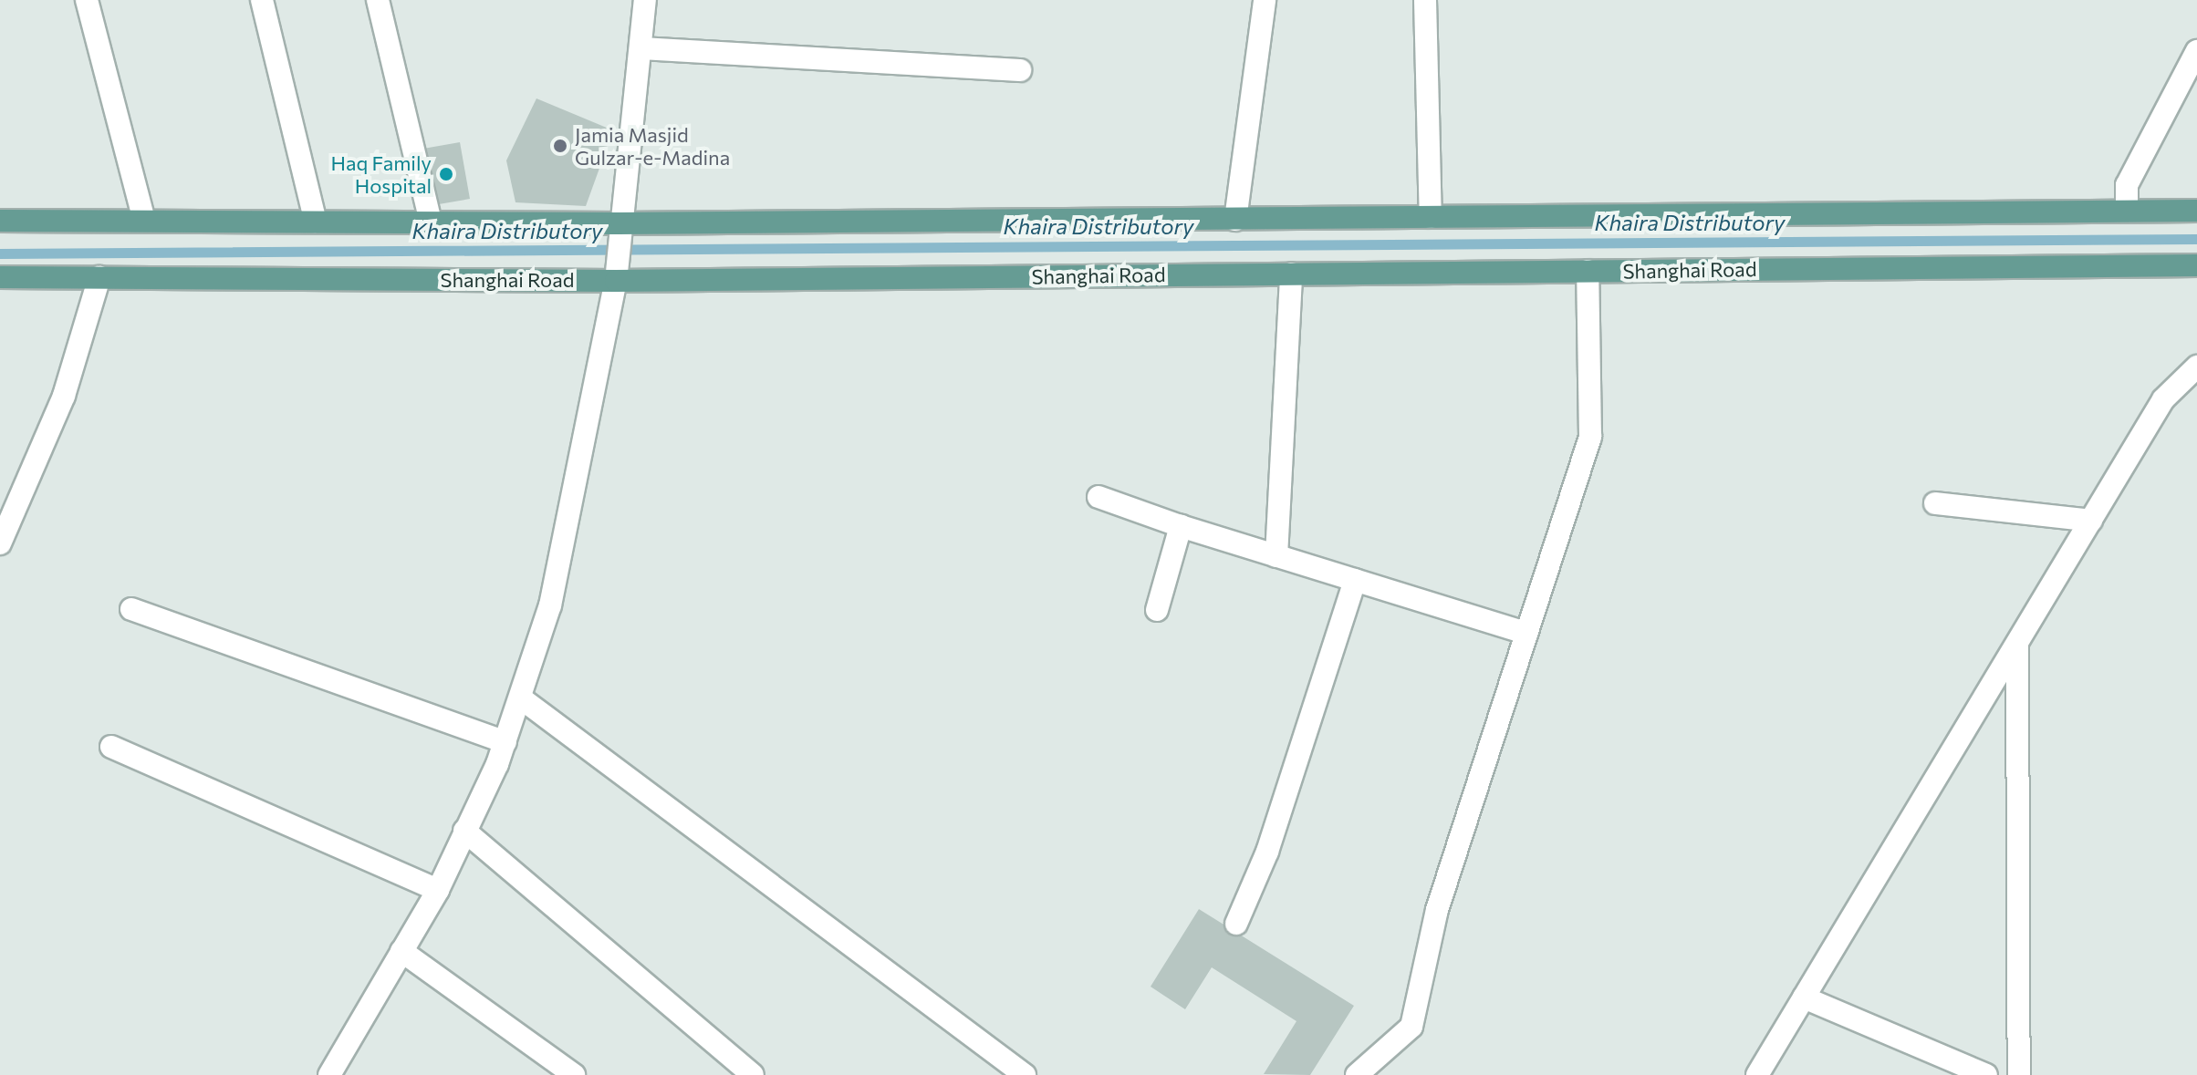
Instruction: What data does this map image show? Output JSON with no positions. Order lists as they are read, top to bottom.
{
  "streets": {
    "main road": ["Shanghai Road"]
  },
  "water": ["Khaira Distributory"],
  "places": ["Jamia Masjid Gulzar-e-Madina", "Haq Family Hospital"]
}
